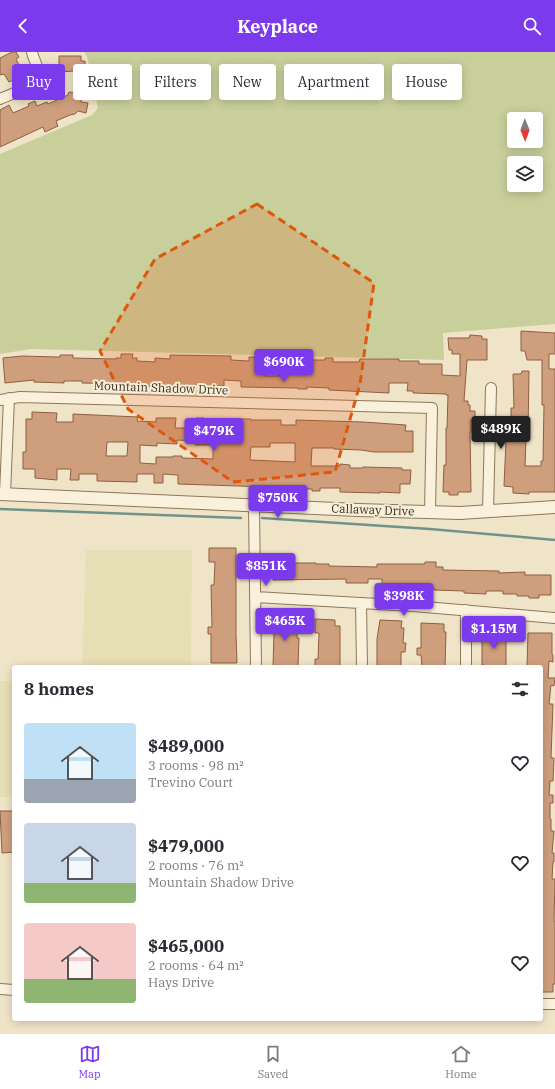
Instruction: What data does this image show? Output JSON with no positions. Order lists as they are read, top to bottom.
{
  "streets": {
    "street": ["Mountain Shadow Drive", "Callaway Drive"]
  },
  "crossings": [
    ["Mountain Shadow Drive", "Callaway Drive"]
  ],
  "north": "bottom",
  "page": {
    "header": "Keyplace",
    "chip": [
      "Buy",
      "Rent",
      "Filters",
      "New",
      "Apartment",
      "House"
    ],
    "price": [
      "$690K",
      "$489K",
      "$479K",
      "$750K",
      "$851K",
      "$398K",
      "$465K",
      "$1.15M"
    ],
    "heading": "8 homes",
    "list": [
      {
        "name": "$489,000",
        "note": "3 rooms · 98 m² · Trevino Court"
      },
      {
        "name": "$479,000",
        "note": "2 rooms · 76 m² · Mountain Shadow Drive"
      },
      {
        "name": "$465,000",
        "note": "2 rooms · 64 m² · Hays Drive"
      }
    ],
    "tabs": ["Map", "Saved", "Home"]
  }
}
